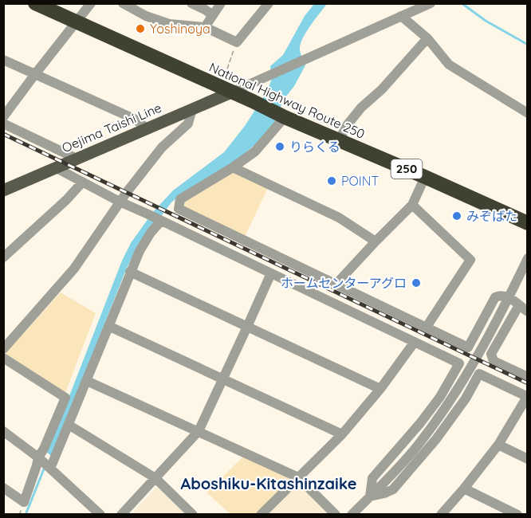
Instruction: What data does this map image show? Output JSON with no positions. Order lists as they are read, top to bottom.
{
  "streets": {
    "highway": ["National Highway Route 250", "250"],
    "main road": ["Oejima Taishi Line"]
  },
  "crossings": [
    ["National Highway Route 250", "Oejima Taishi Line"]
  ],
  "districts": ["Aboshiku-Kitashinzaike"],
  "places": [
    "Yoshinoya",
    "りらくる",
    "POINT",
    "みぞばた",
    "ホームセンターアグロ"
  ]
}
